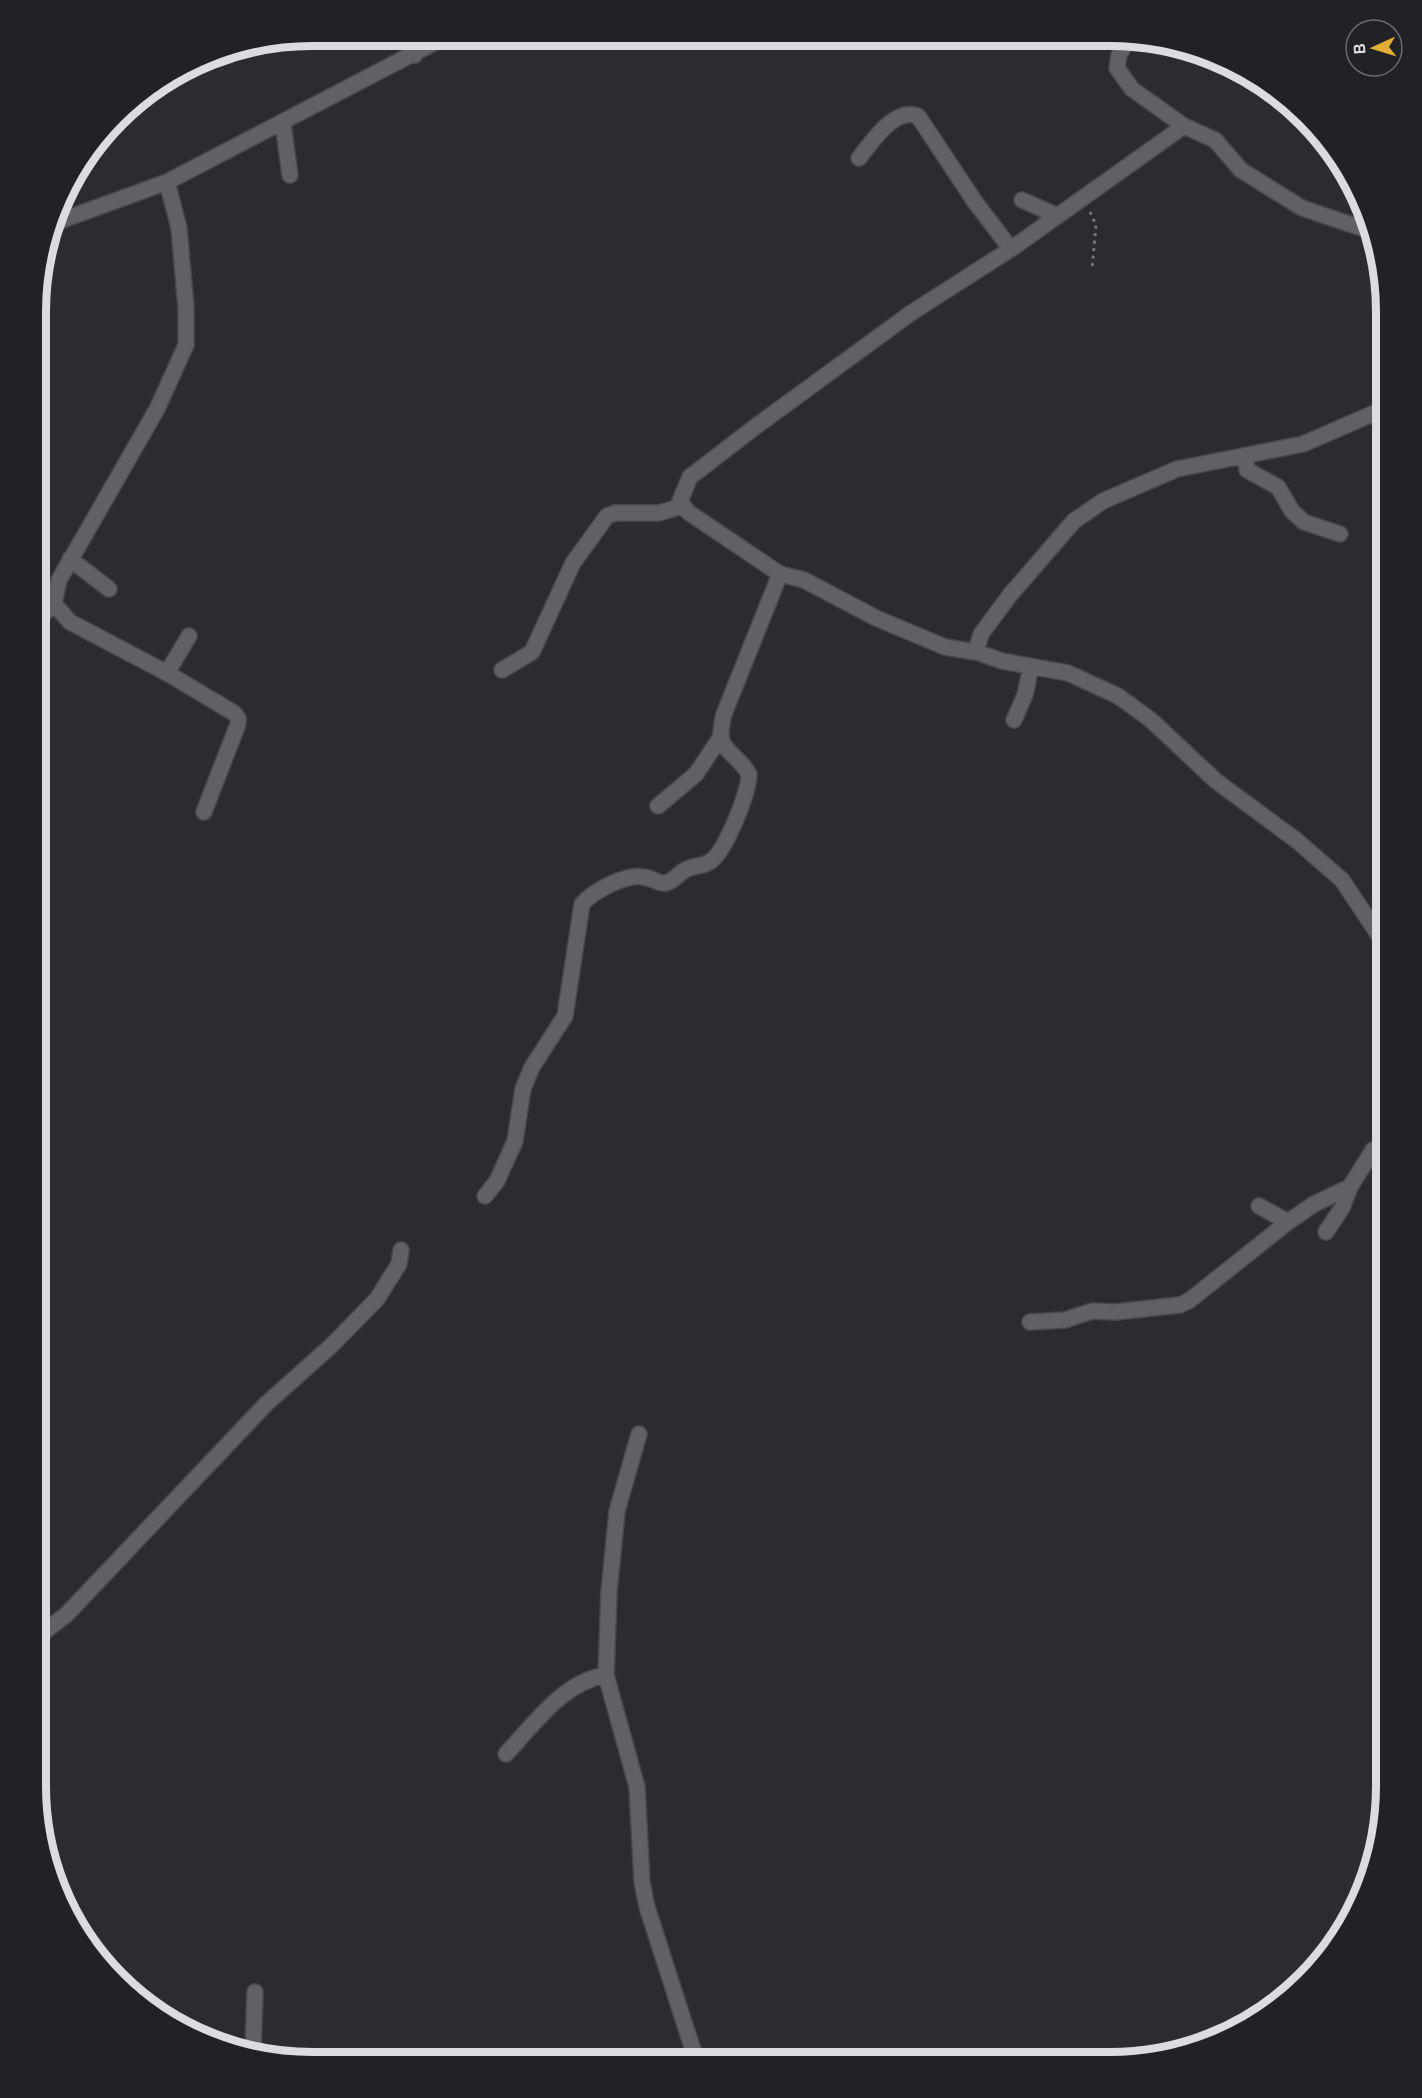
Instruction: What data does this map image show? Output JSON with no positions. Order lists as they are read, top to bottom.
{
  "north": "left"
}
